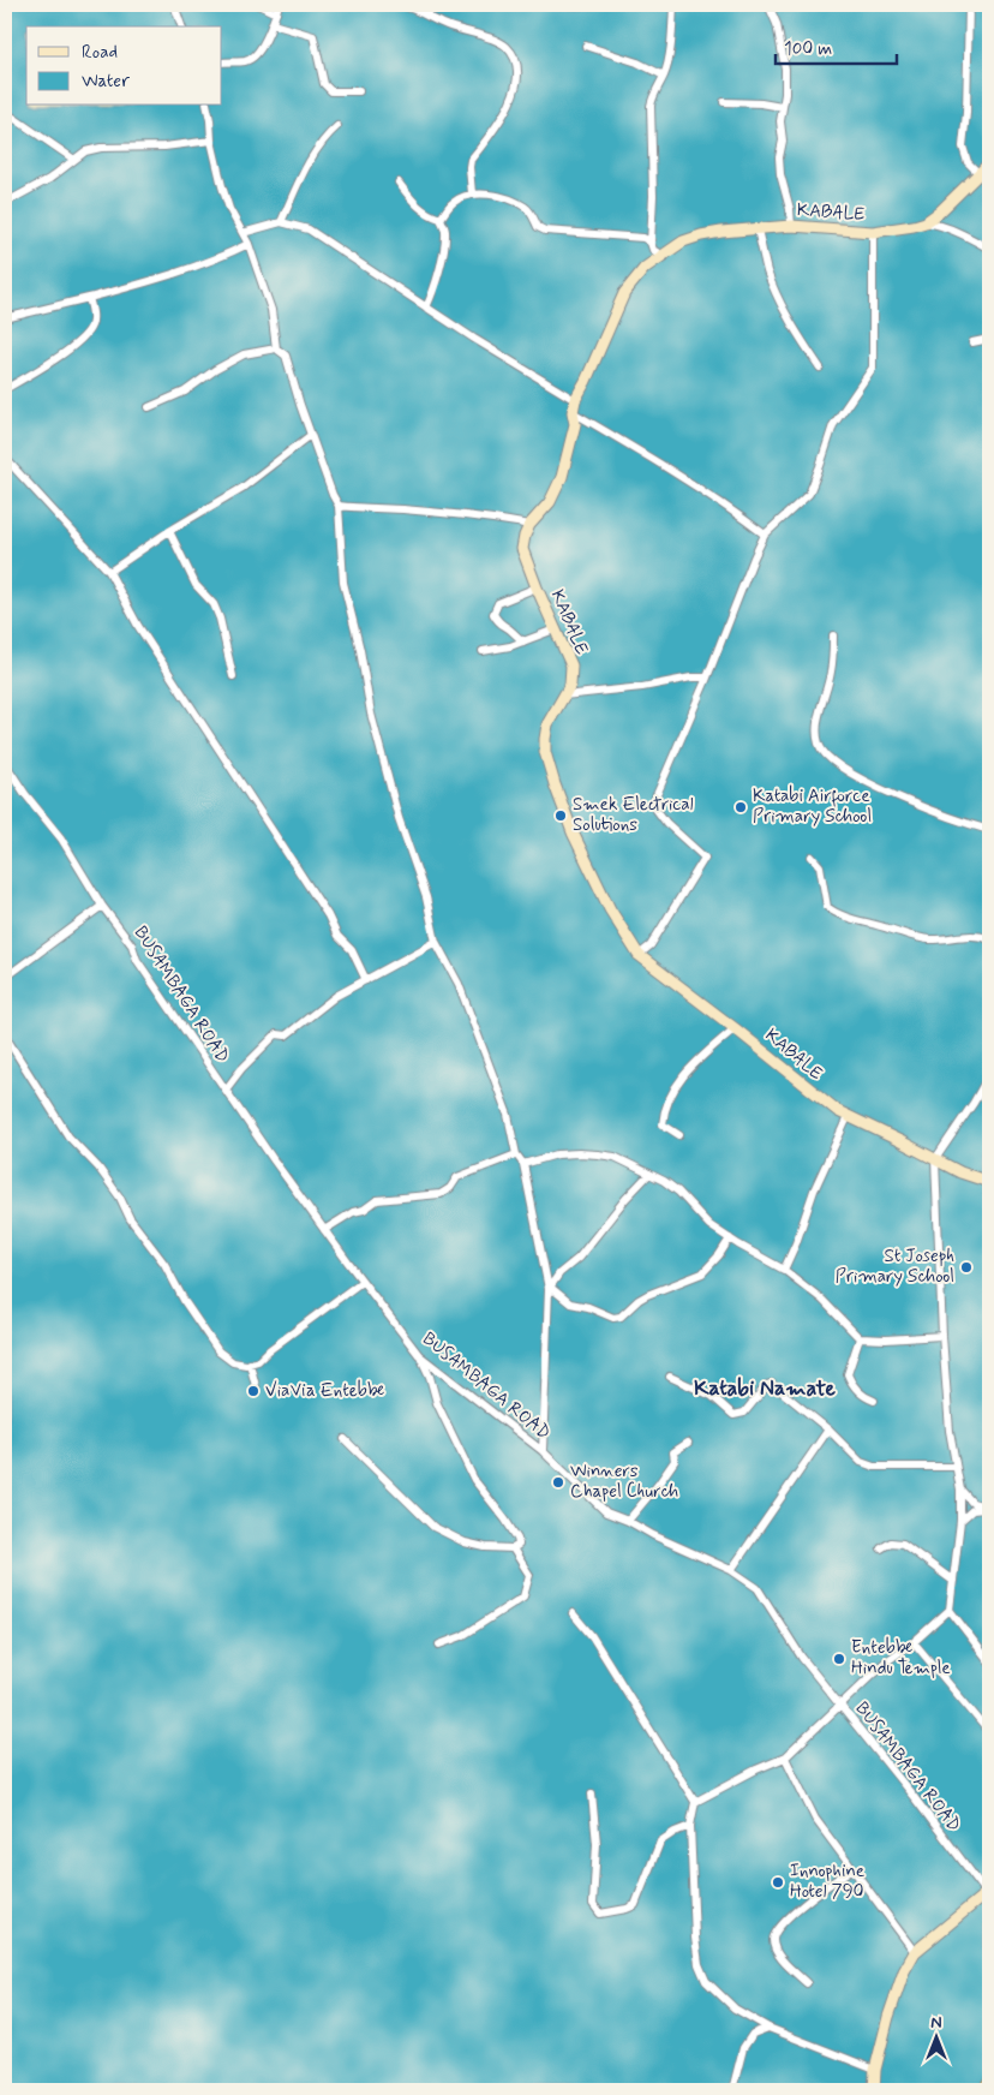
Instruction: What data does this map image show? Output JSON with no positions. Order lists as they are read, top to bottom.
{
  "streets": {
    "street": ["KABALE", "BUSAMBAGA ROAD"]
  },
  "districts": ["Katabi Namate"],
  "places": [
    "Katabi Airforce Primary School",
    "Smek Electrical Solutions",
    "St Joseph Primary School",
    "ViaVia Entebbe",
    "Winners Chapel Church",
    "Entebbe Hindu Temple",
    "Innophine Hotel 790"
  ],
  "legend": ["Road", "Water"],
  "scale_bar": "100 m",
  "north": "top"
}
